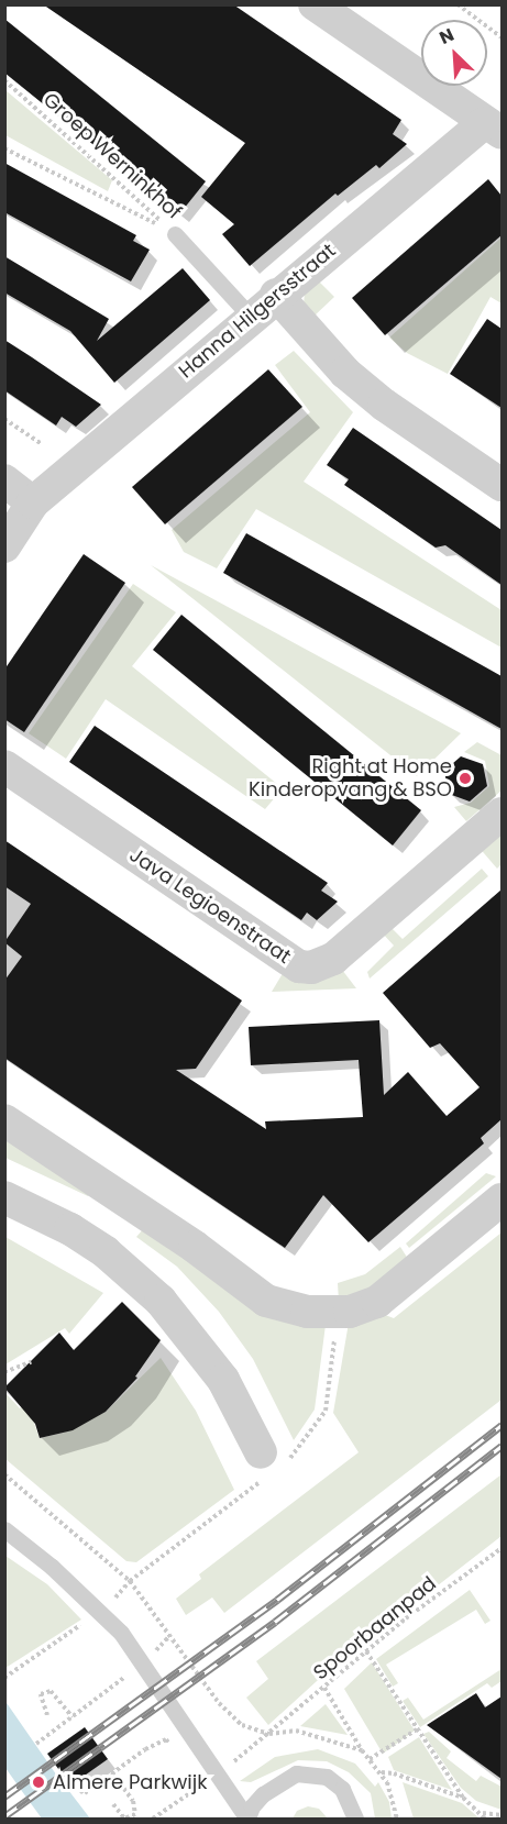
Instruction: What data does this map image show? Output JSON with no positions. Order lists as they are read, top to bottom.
{
  "streets": {
    "street": ["Hanna Hilgersstraat", "Java Legioenstraat"],
    "path": ["Groep Werninkhof", "Spoorbaanpad"]
  },
  "places": ["Right at Home Kinderopvang & BSO", "Almere Parkwijk"],
  "north": "top left"
}
